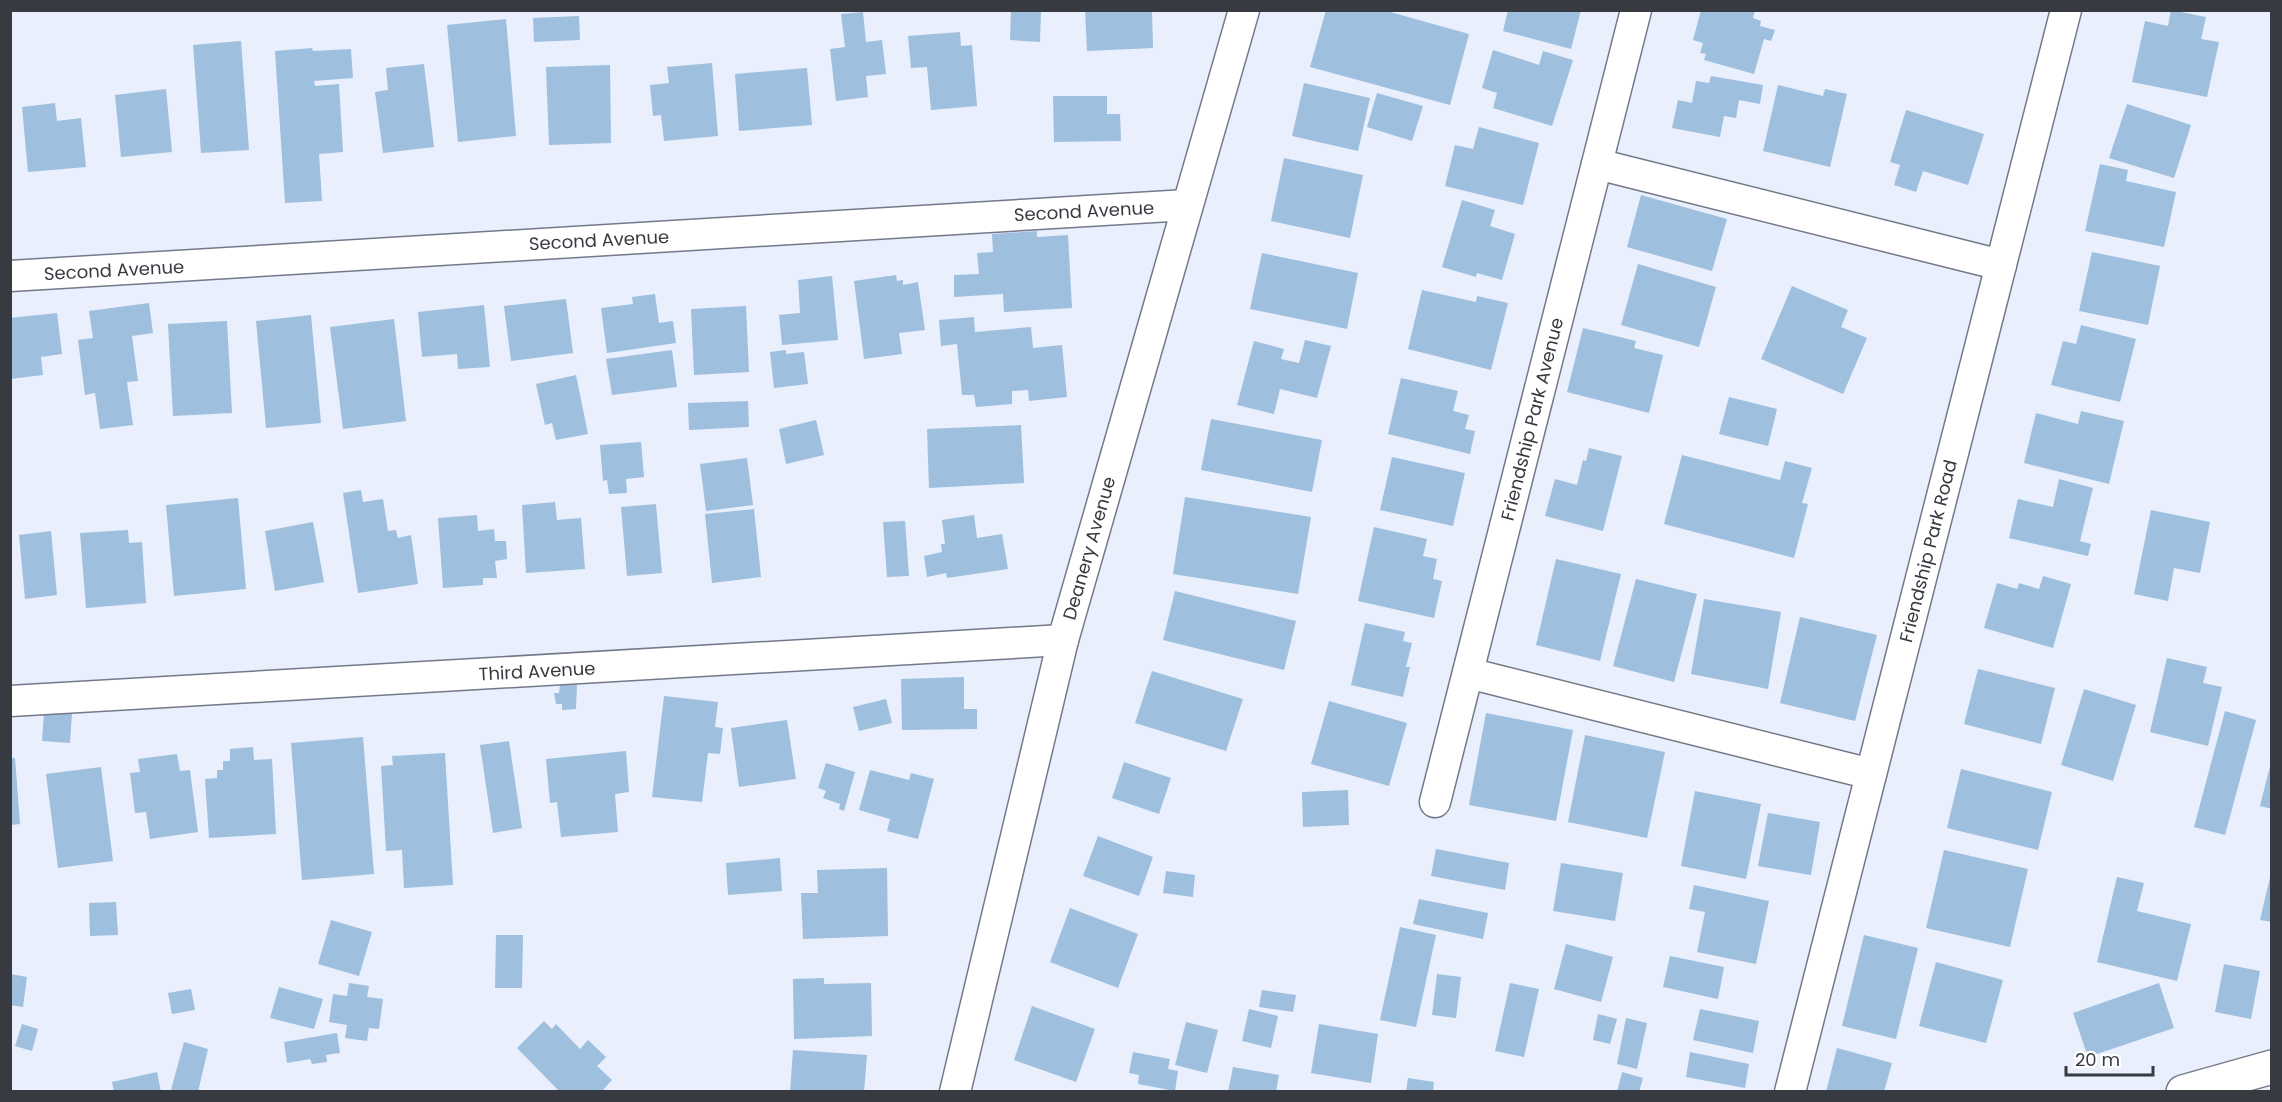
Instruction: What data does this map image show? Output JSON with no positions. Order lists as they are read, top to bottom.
{
  "streets": {
    "street": [
      "Second Avenue",
      "Friendship Park Avenue",
      "Deanery Avenue",
      "Friendship Park Road",
      "Third Avenue"
    ]
  },
  "crossings": [
    ["Second Avenue", "Deanery Avenue"],
    ["Deanery Avenue", "Third Avenue"]
  ],
  "scale_bar": "20 m"
}
